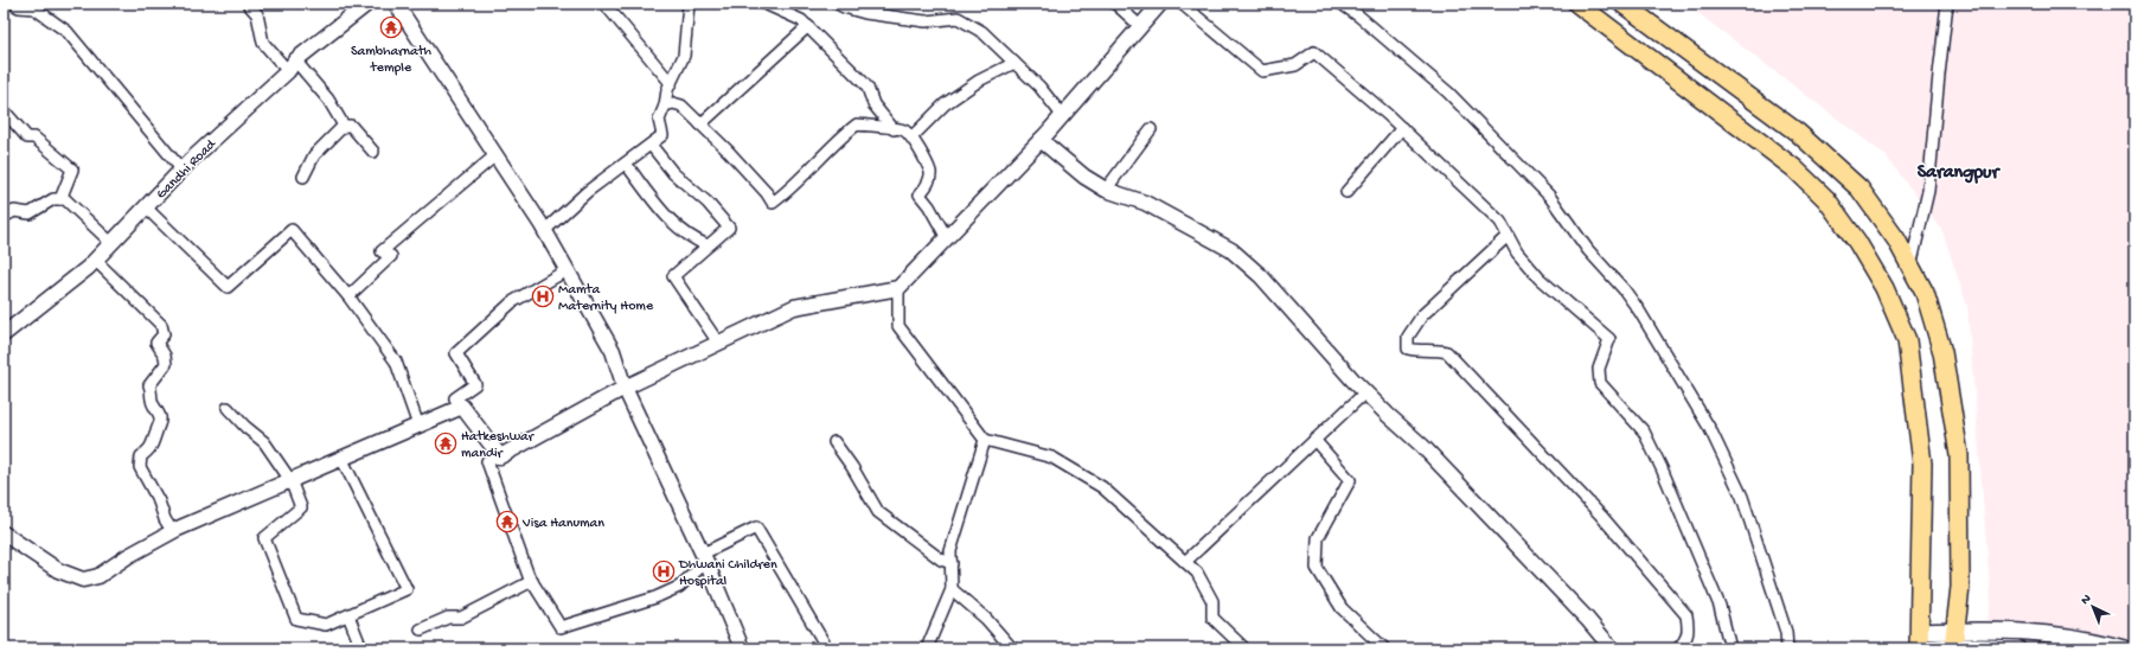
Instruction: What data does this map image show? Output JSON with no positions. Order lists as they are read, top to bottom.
{
  "streets": {
    "street": ["Gandhi Road"]
  },
  "districts": ["Sarangpur"],
  "places": {
    "temple": ["Sambharnath temple", "Hatkeshwar mandir", "Visa Hanuman"],
    "hospital": ["Mamta Maternity Home", "Dhwani Children Hospital"]
  },
  "north": "top left"
}
